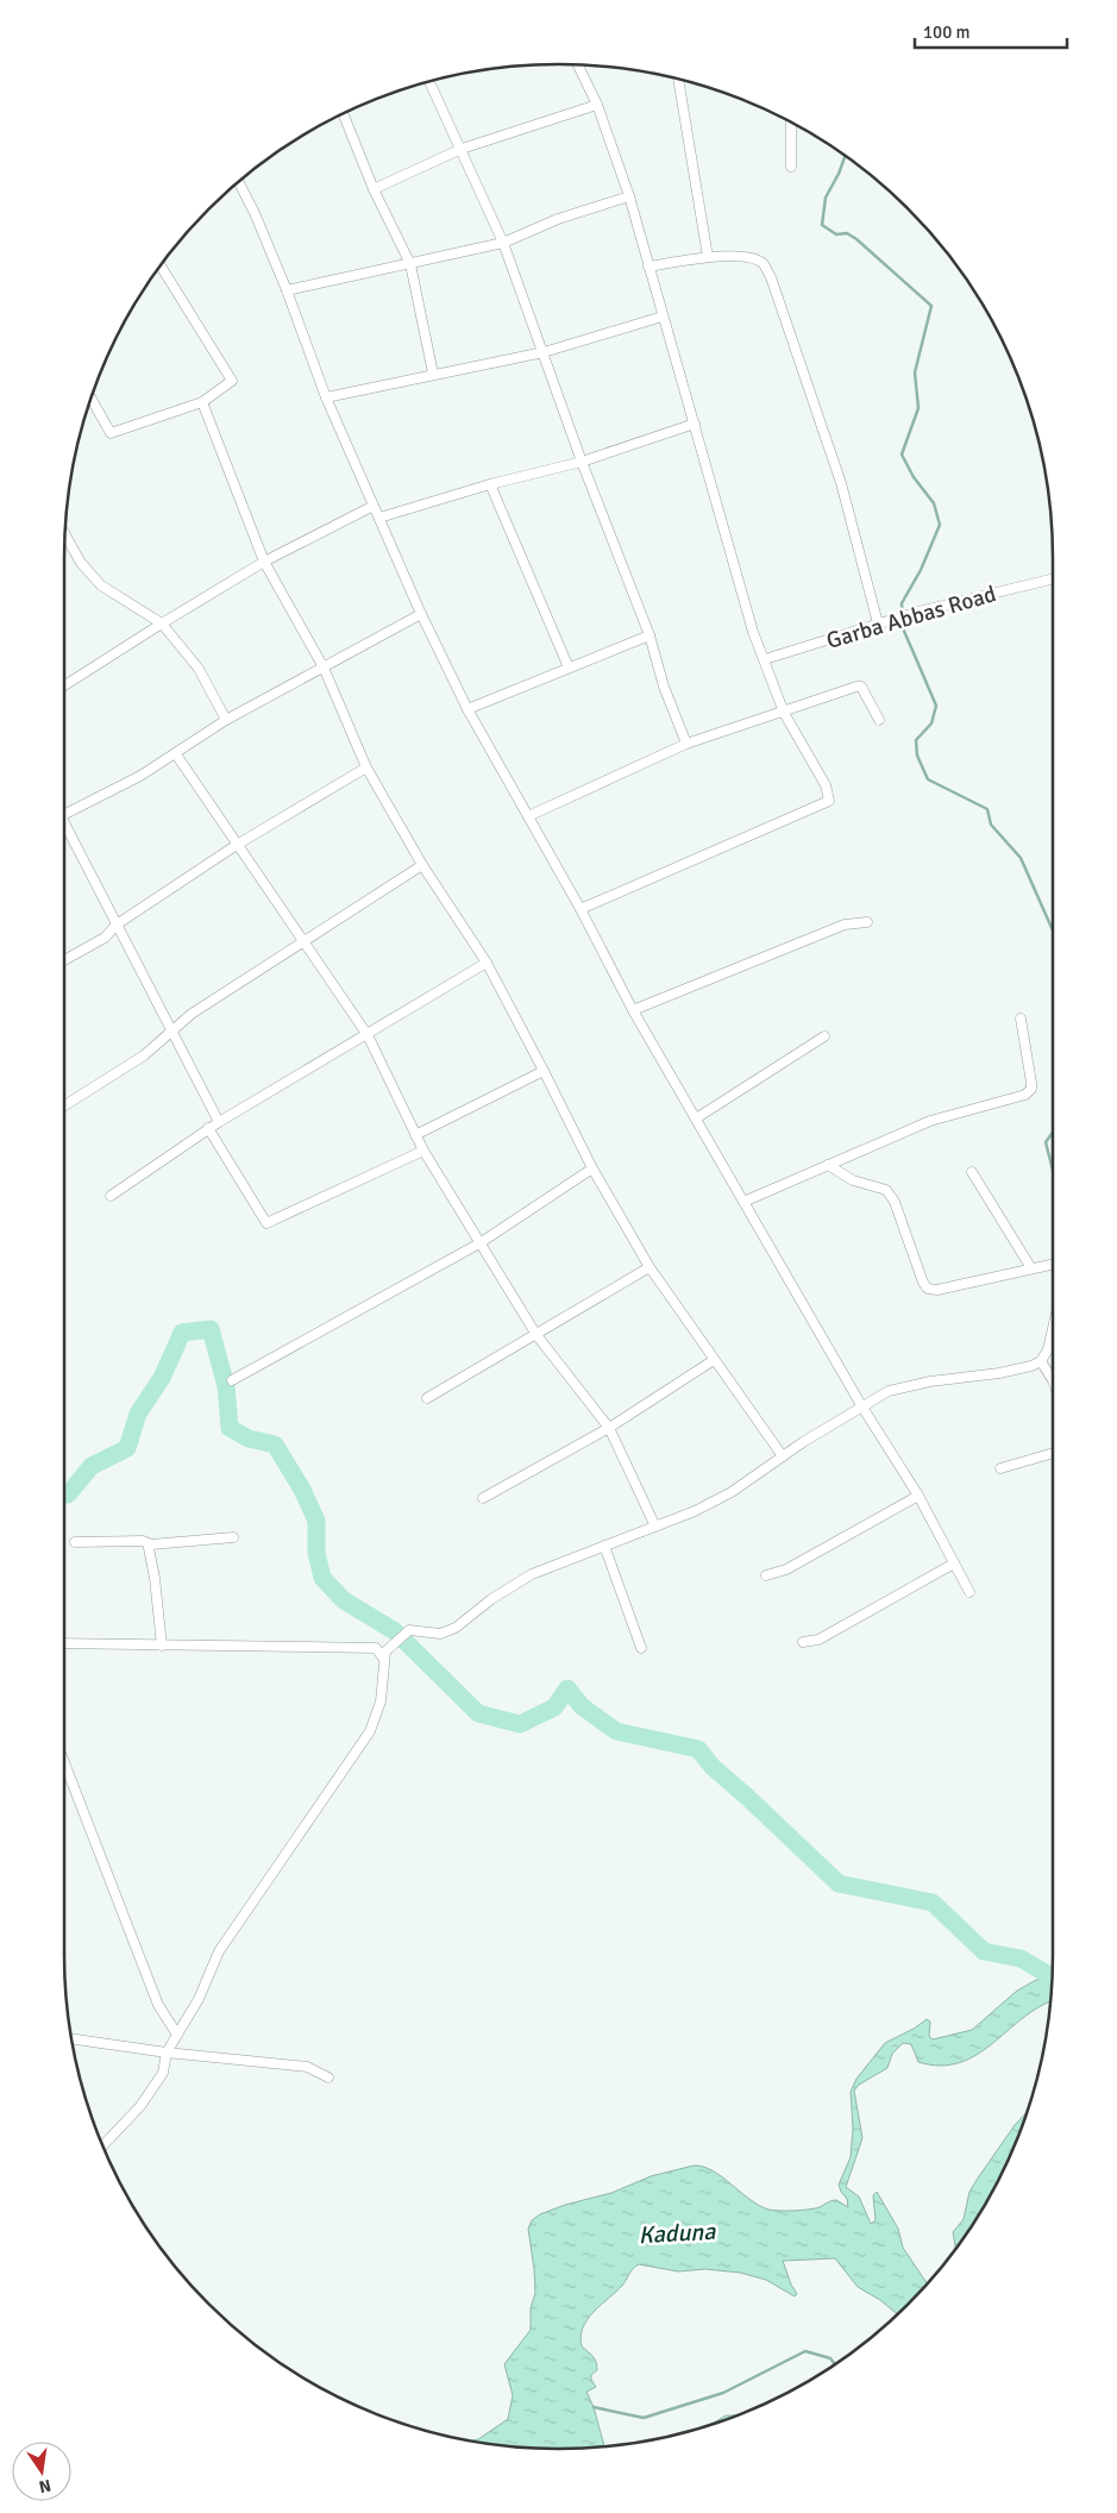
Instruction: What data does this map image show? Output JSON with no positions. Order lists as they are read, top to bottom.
{
  "streets": {
    "street": ["Garba Abbas Road"]
  },
  "water": ["Kaduna"],
  "scale_bar": "100 m",
  "north": "bottom"
}
